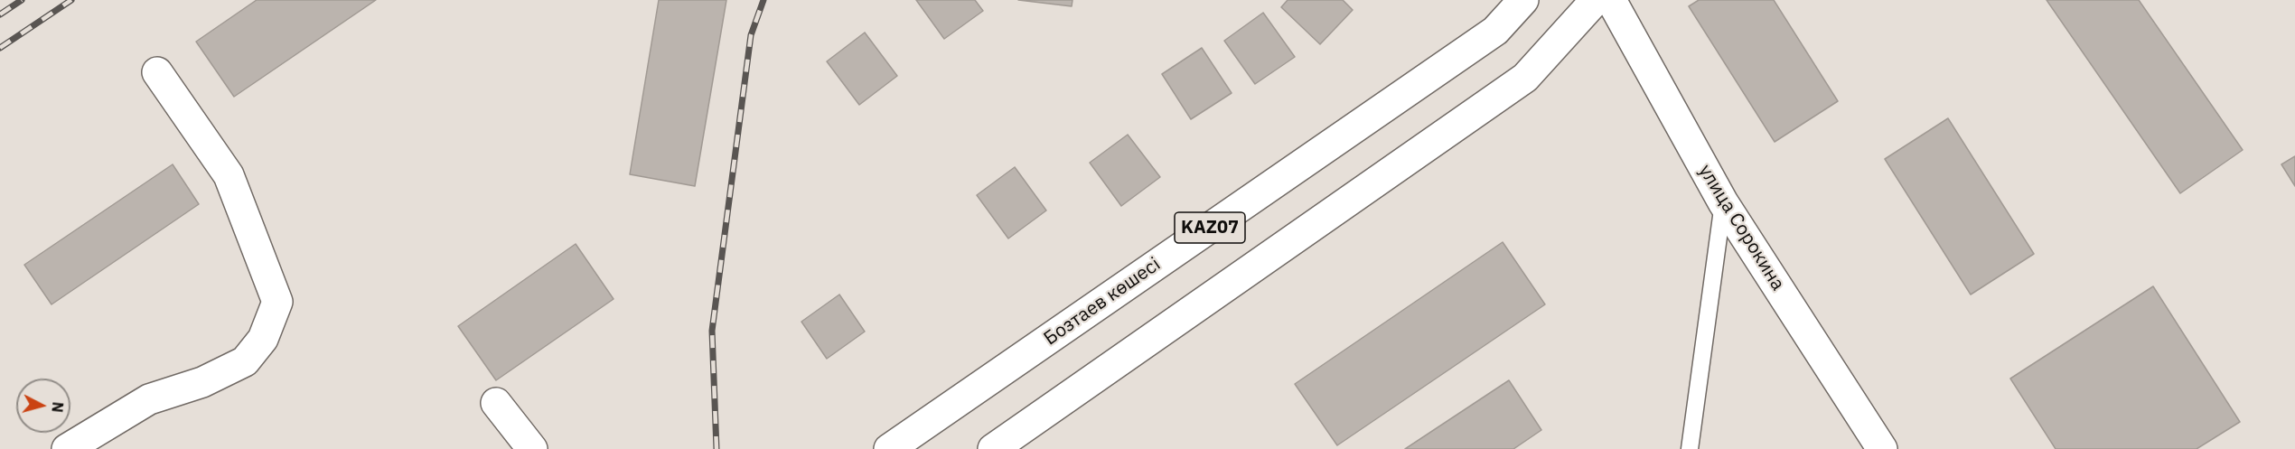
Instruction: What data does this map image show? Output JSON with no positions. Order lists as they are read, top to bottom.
{
  "streets": {
    "main road": ["KAZ07", "улица Сорокина", "Бозтаев көшесі"]
  },
  "north": "right"
}
